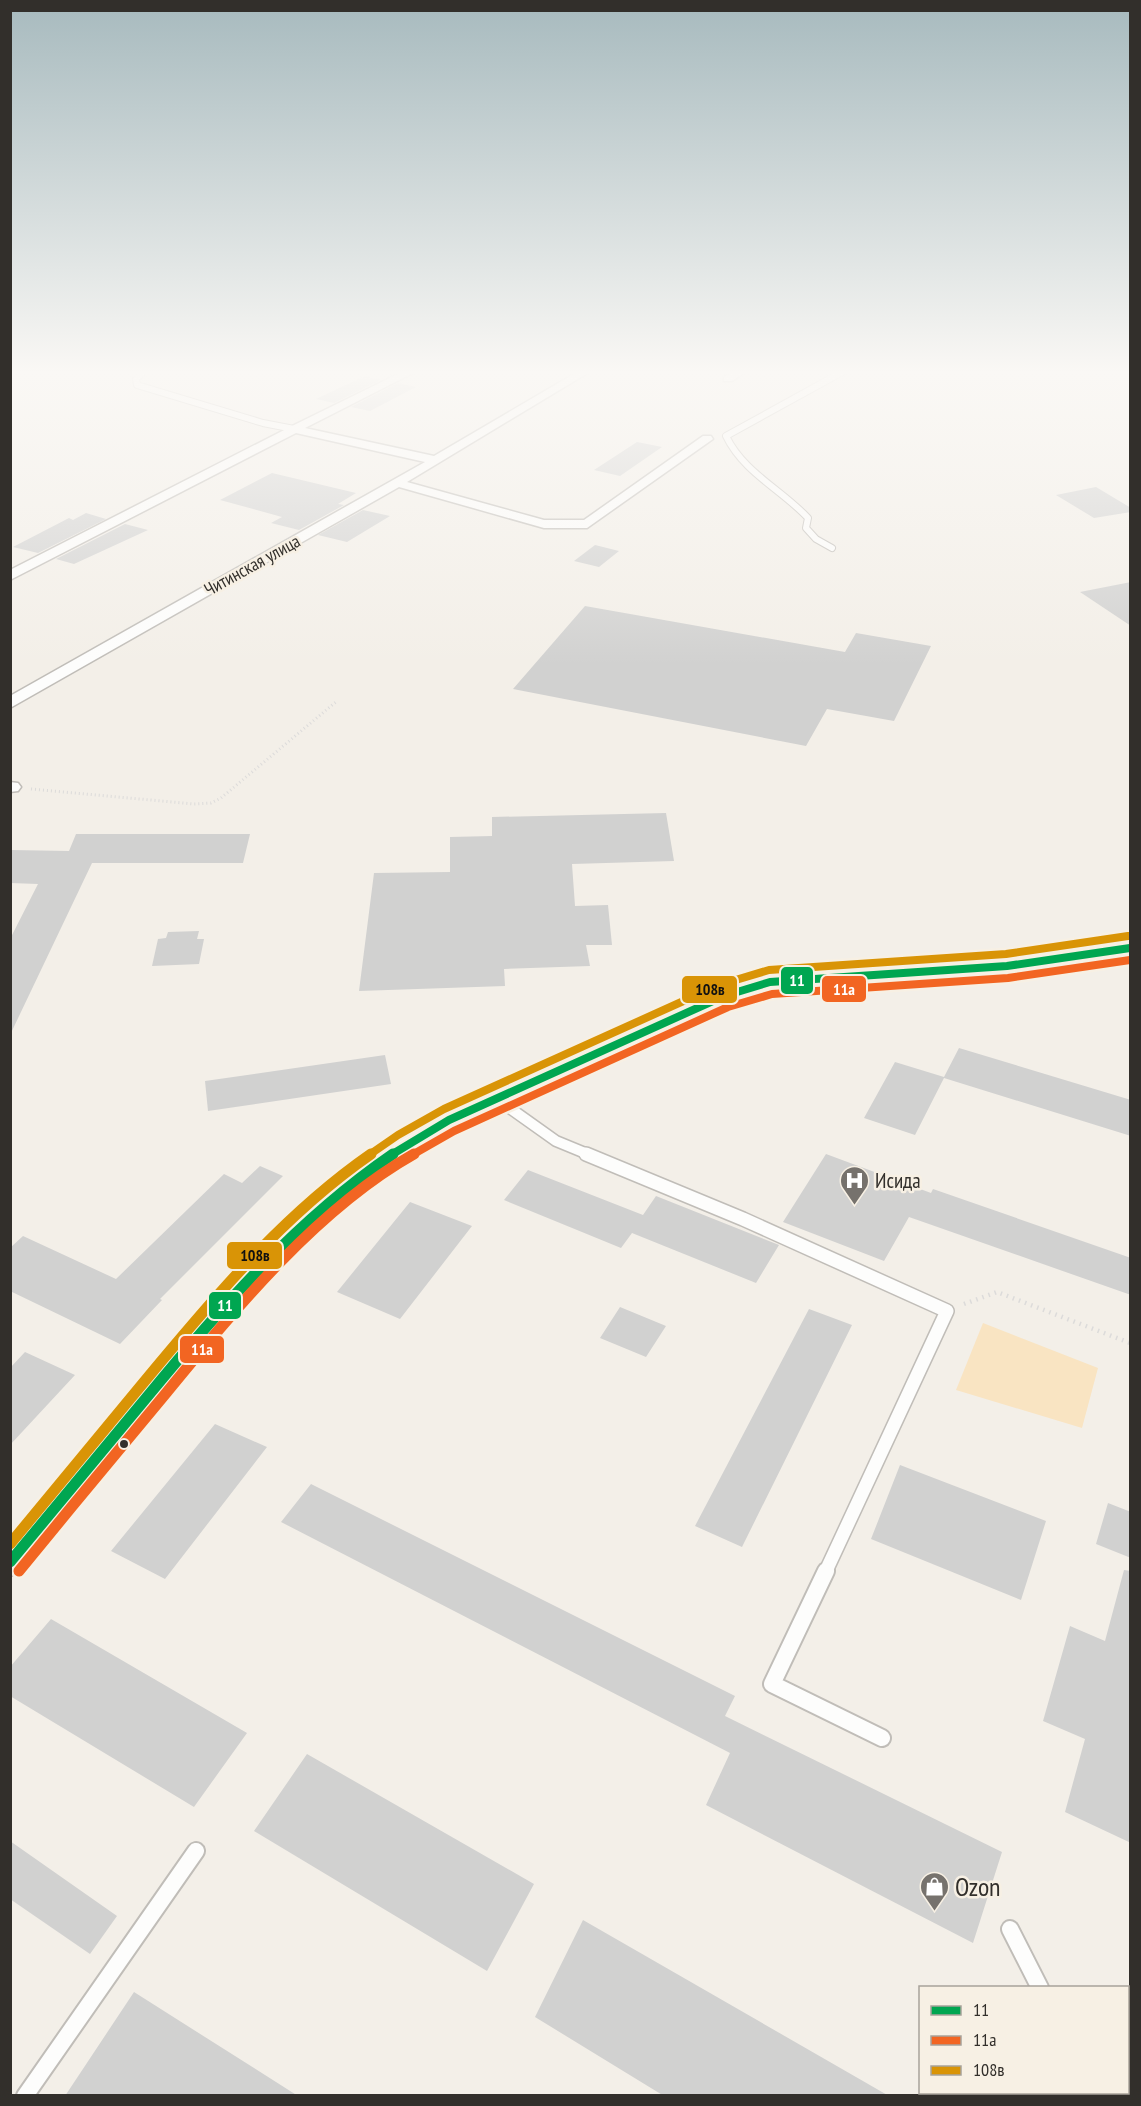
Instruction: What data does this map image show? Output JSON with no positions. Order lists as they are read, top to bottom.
{
  "streets": {
    "street": ["Читинская улица"]
  },
  "places": {
    "hospital": ["Исида"],
    "shop": ["Ozon"]
  },
  "lines": ["transit line 108в", "transit line 11", "transit line 11а"],
  "legend": ["11", "11а", "108в"]
}
